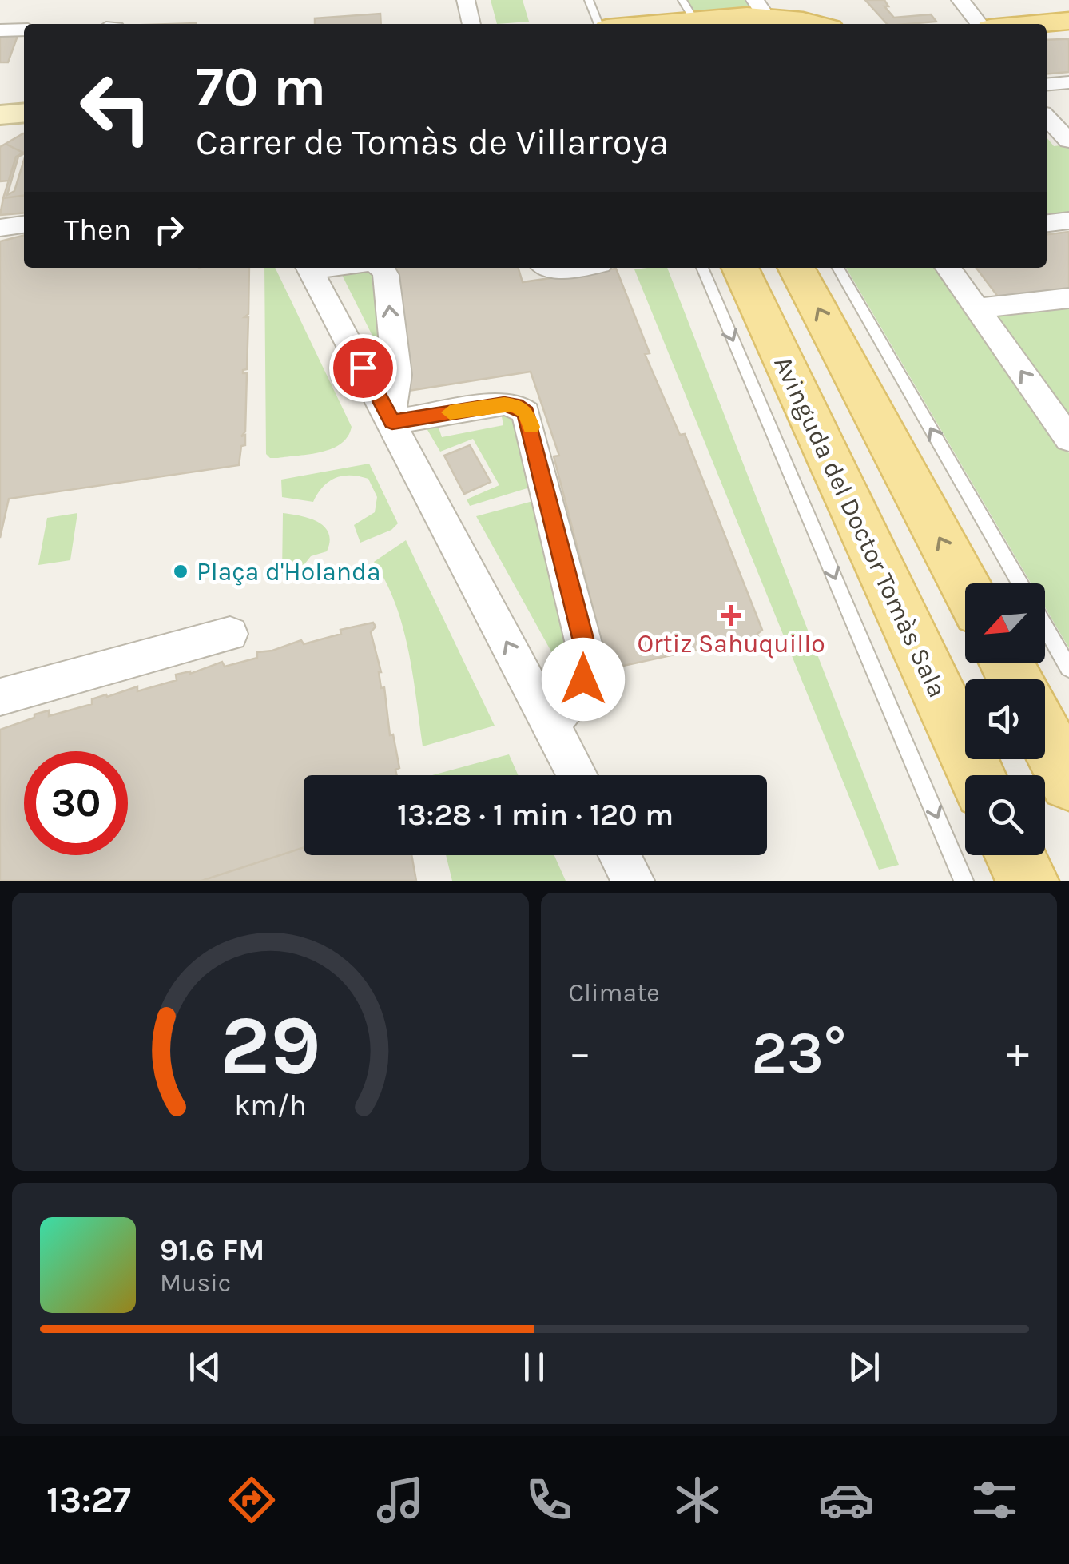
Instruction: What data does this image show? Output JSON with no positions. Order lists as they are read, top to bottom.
{
  "streets": {
    "main road": ["Avinguda del Doctor Tomàs Sala"]
  },
  "places": {
    "other": ["Plaça d'Holanda"],
    "health": ["Ortiz Sahuquillo"]
  },
  "north": "bottom left",
  "page": {
    "turn": ["70 m", "Carrer de Tomàs de Villarroya"],
    "then": "Then",
    "limit": "30",
    "trip": "13:28 · 1 min · 120 m",
    "tile": "Climate",
    "heat": ["−", "23°", "+"],
    "song": ["91.6 FM", "Music"],
    "tabs": "13:27",
    "gauge": ["29", "km/h"]
  }
}
